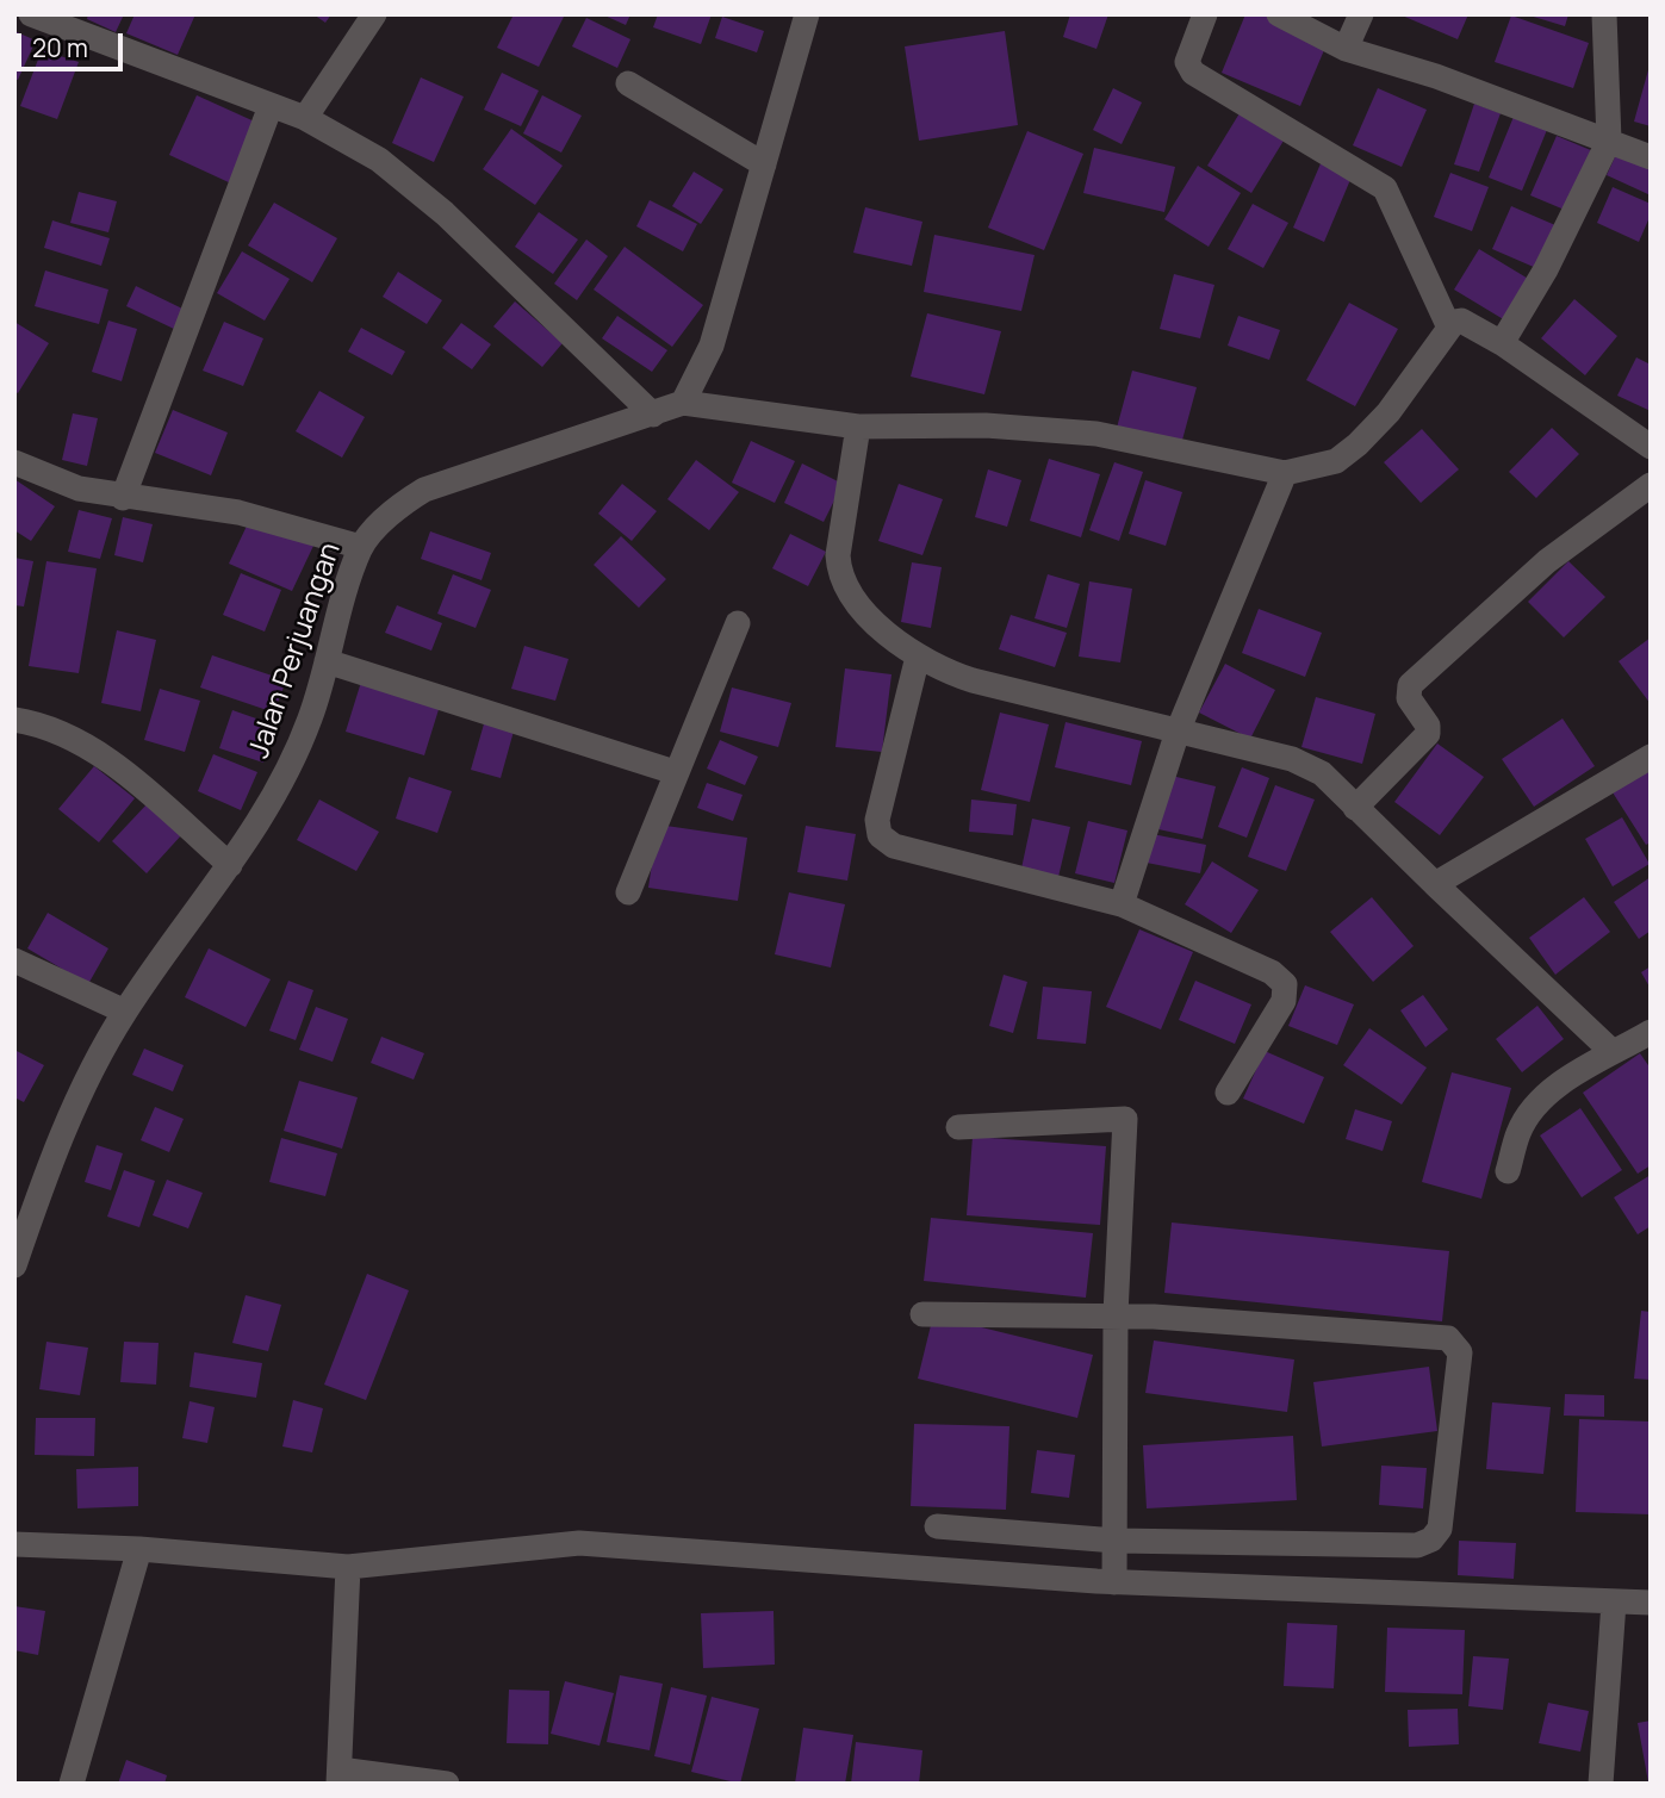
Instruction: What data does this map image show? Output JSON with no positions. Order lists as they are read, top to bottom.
{
  "streets": {
    "street": ["Jalan Perjuangan"]
  },
  "scale_bar": "20 m"
}
